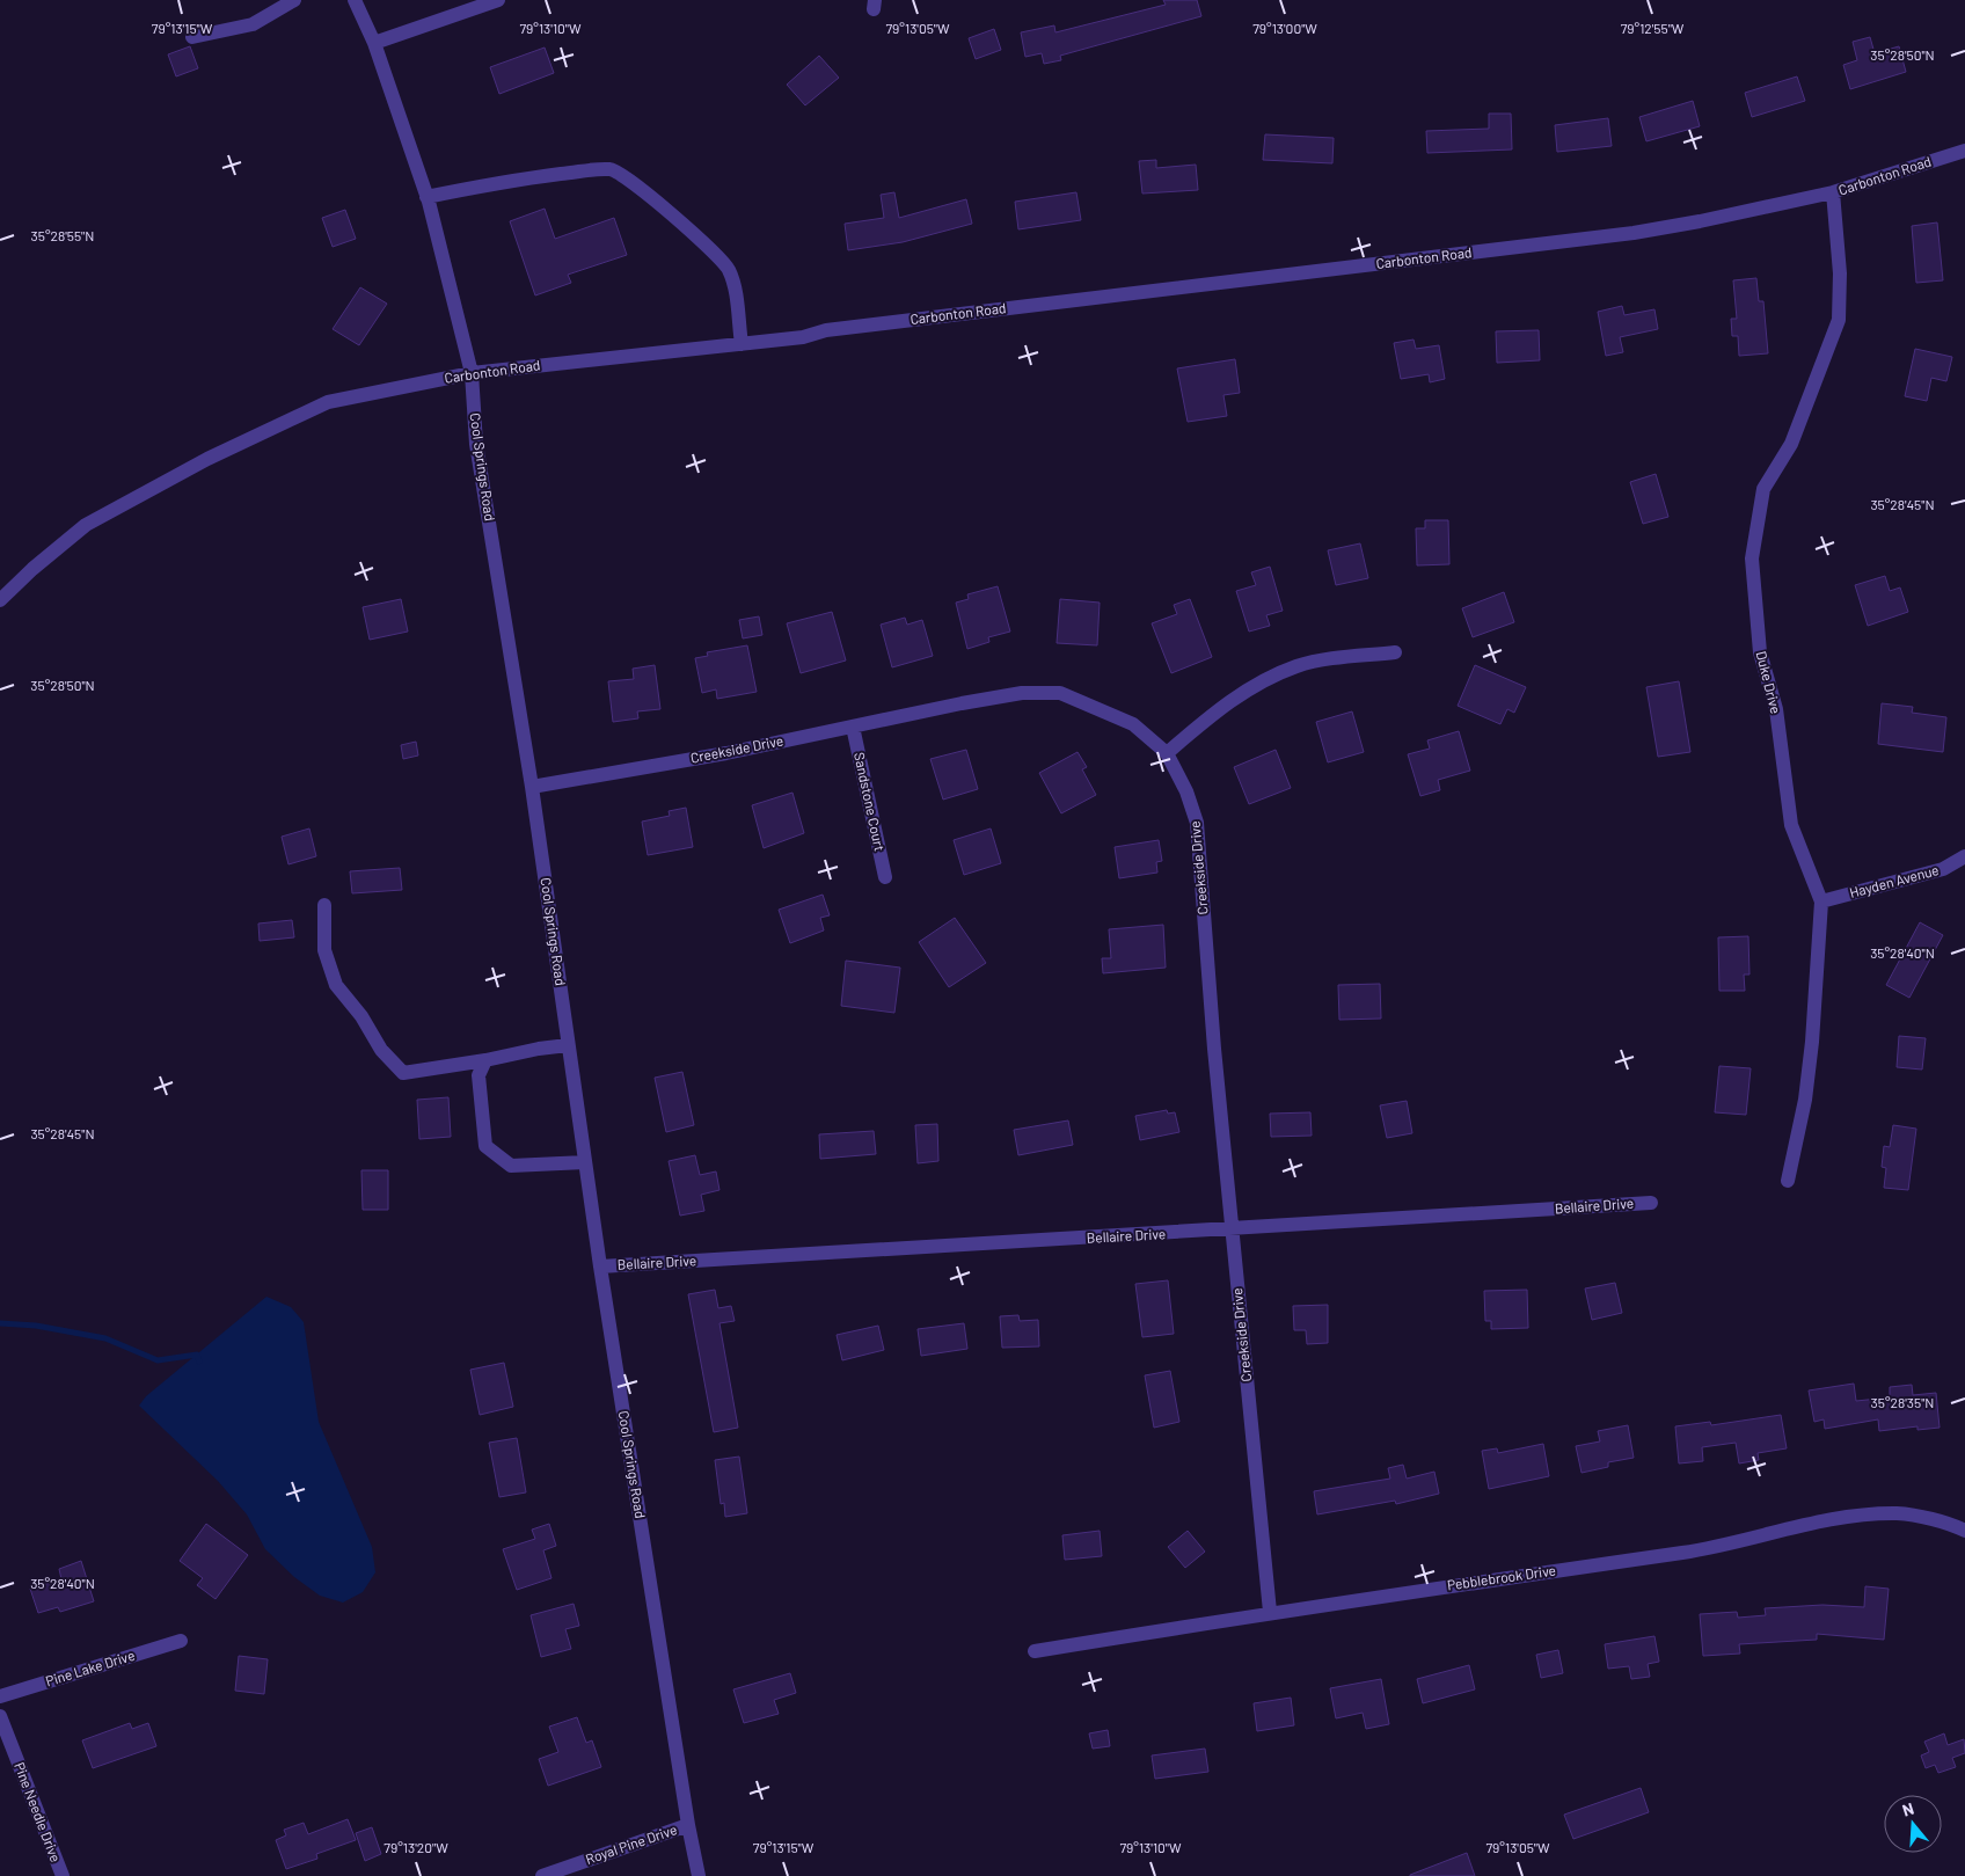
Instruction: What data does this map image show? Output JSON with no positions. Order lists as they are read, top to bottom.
{
  "streets": {
    "street": [
      "Carbonton Road",
      "Cool Springs Road",
      "Duke Drive",
      "Creekside Drive",
      "Sandstone Court",
      "Hayden Avenue",
      "Bellaire Drive",
      "Pebblebrook Drive",
      "Pine Lake Drive",
      "Pine Needle Drive",
      "Royal Pine Drive"
    ]
  },
  "crossings": [
    ["Carbonton Road", "Cool Springs Road"],
    ["Carbonton Road", "Duke Drive"],
    ["Cool Springs Road", "Creekside Drive"],
    ["Cool Springs Road", "Bellaire Drive"],
    ["Cool Springs Road", "Royal Pine Drive"],
    ["Duke Drive", "Hayden Avenue"],
    ["Creekside Drive", "Sandstone Court"],
    ["Creekside Drive", "Bellaire Drive"],
    ["Creekside Drive", "Pebblebrook Drive"]
  ],
  "north": "top",
  "coordinates": [
    "79°13'15\"W",
    "79°13'10\"W",
    "79°13'05\"W",
    "79°13'00\"W",
    "79°12'55\"W",
    "35°28'50\"N",
    "35°28'55\"N",
    "35°28'45\"N",
    "35°28'40\"N",
    "35°28'35\"N",
    "79°13'20\"W"
  ]
}
